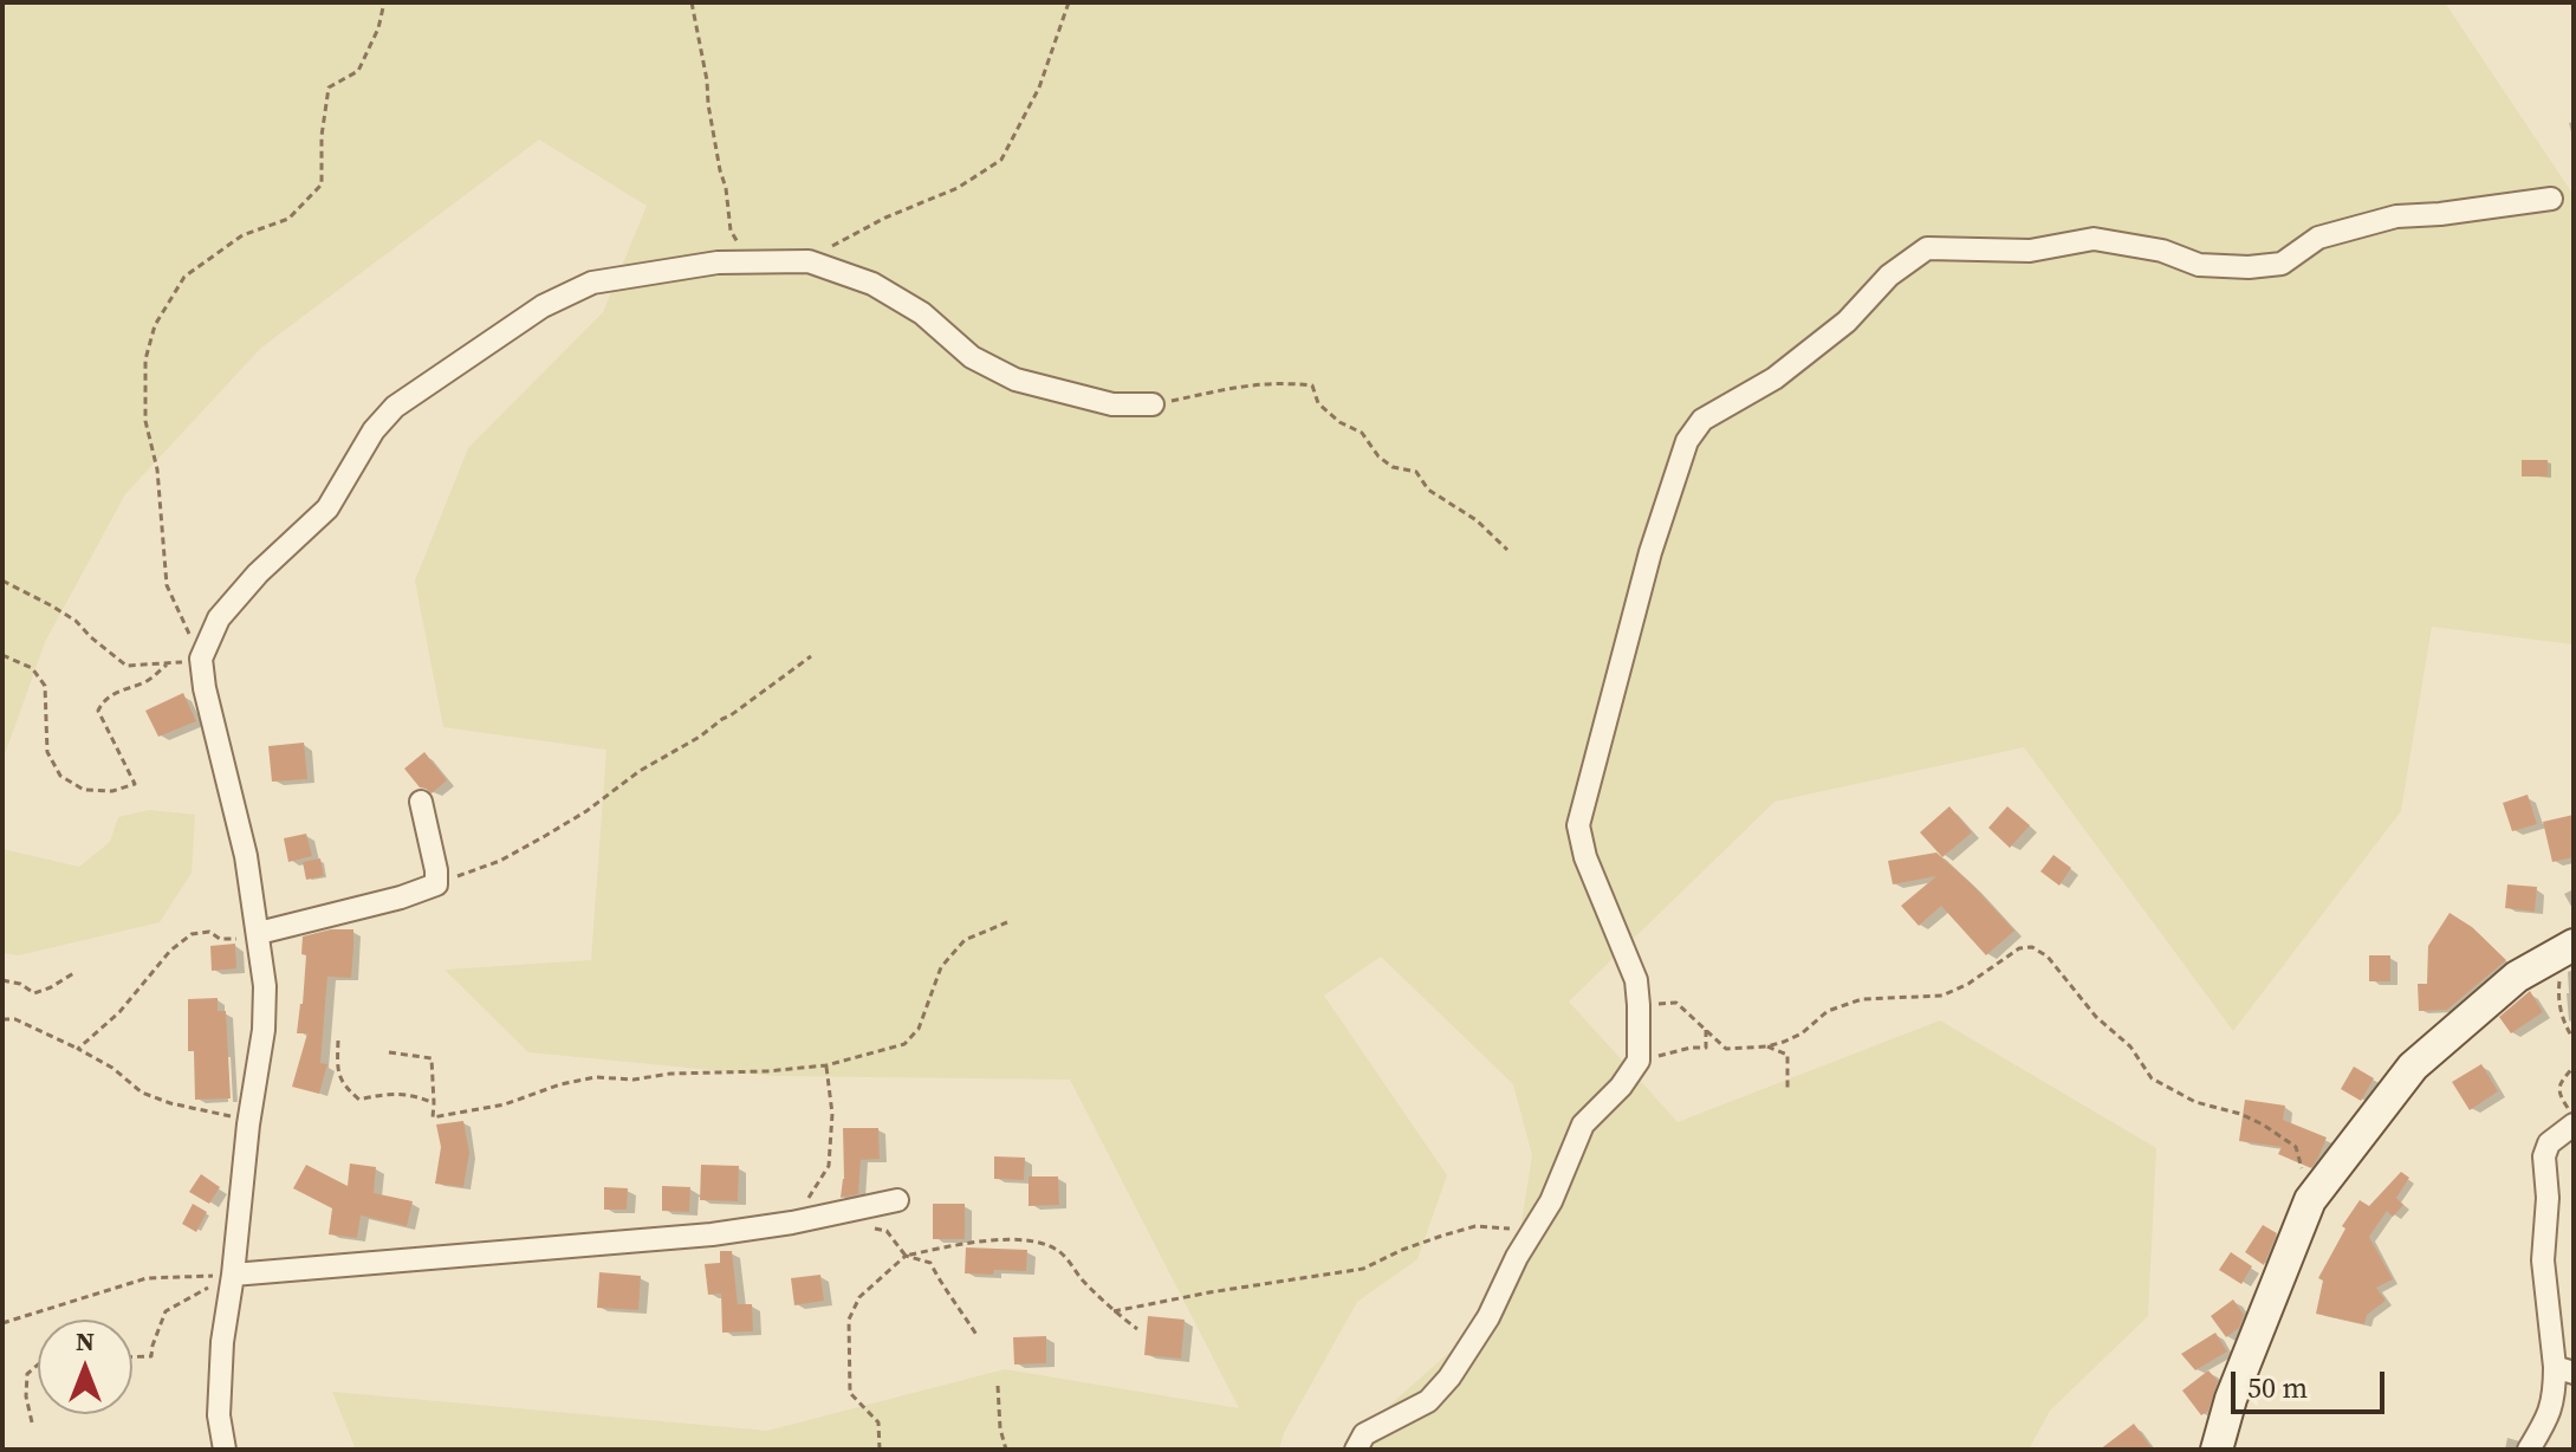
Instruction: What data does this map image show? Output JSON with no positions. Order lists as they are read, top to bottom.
{
  "scale_bar": "50 m",
  "north": "top"
}
